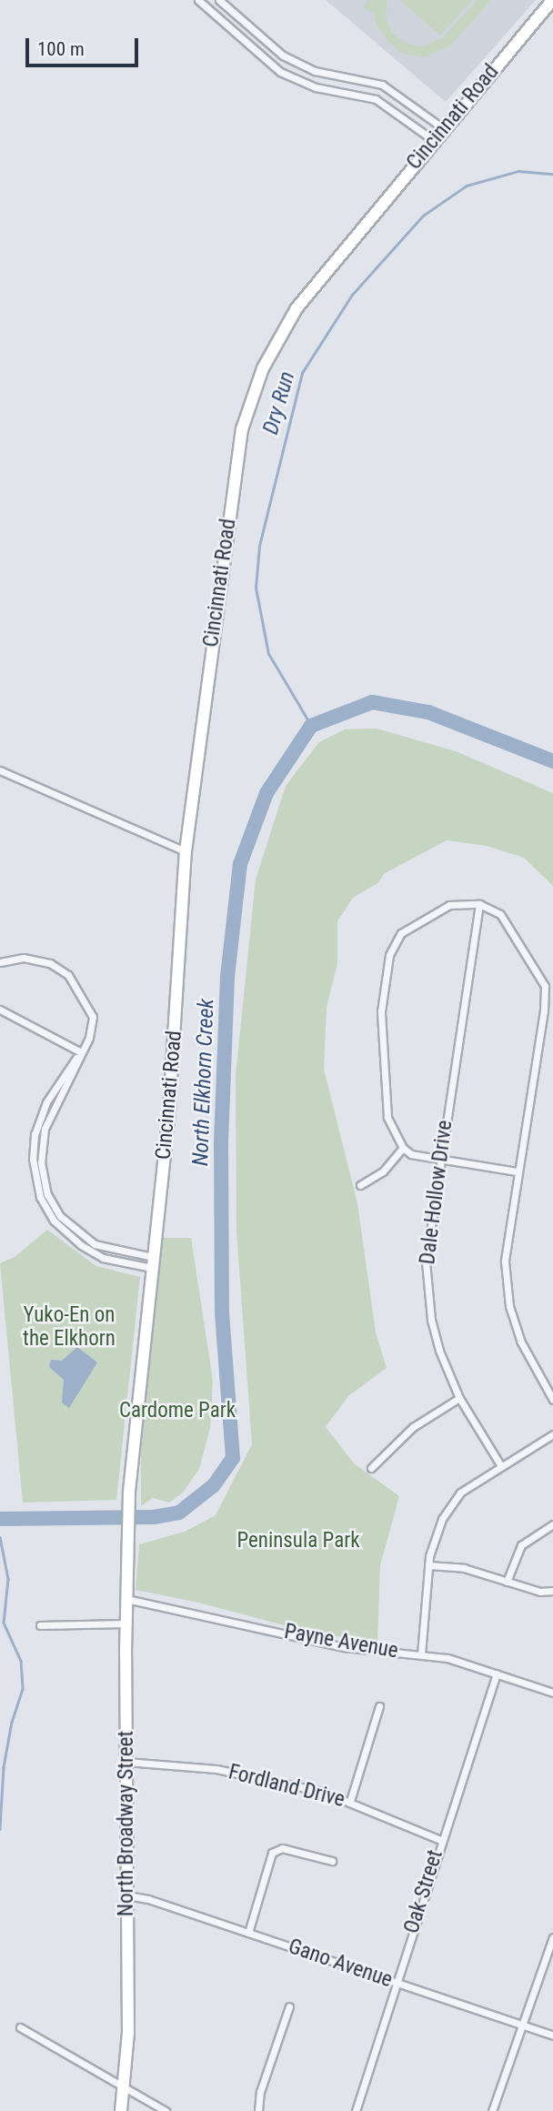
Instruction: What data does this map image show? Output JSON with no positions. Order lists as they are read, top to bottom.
{
  "streets": {
    "main road": ["Cincinnati Road", "North Broadway Street"],
    "street": [
      "Dale Hollow Drive",
      "Payne Avenue",
      "Fordland Drive",
      "Oak Street",
      "Gano Avenue"
    ]
  },
  "crossings": [
    ["Cincinnati Road", "North Broadway Street"],
    ["Payne Avenue", "North Broadway Street"],
    ["Payne Avenue", "Oak Street"],
    ["Fordland Drive", "North Broadway Street"],
    ["Fordland Drive", "Oak Street"],
    ["North Broadway Street", "Gano Avenue"],
    ["Oak Street", "Gano Avenue"]
  ],
  "water": ["Dry Run", "North Elkhorn Creek"],
  "parks": ["Yuko-En on the Elkhorn", "Cardome Park", "Peninsula Park"],
  "scale_bar": "100 m"
}
